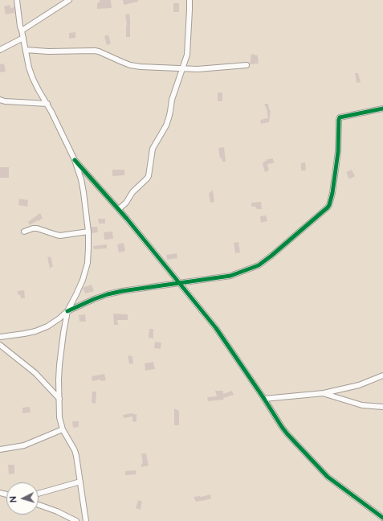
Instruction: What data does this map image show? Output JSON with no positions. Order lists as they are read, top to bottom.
{
  "north": "left"
}
